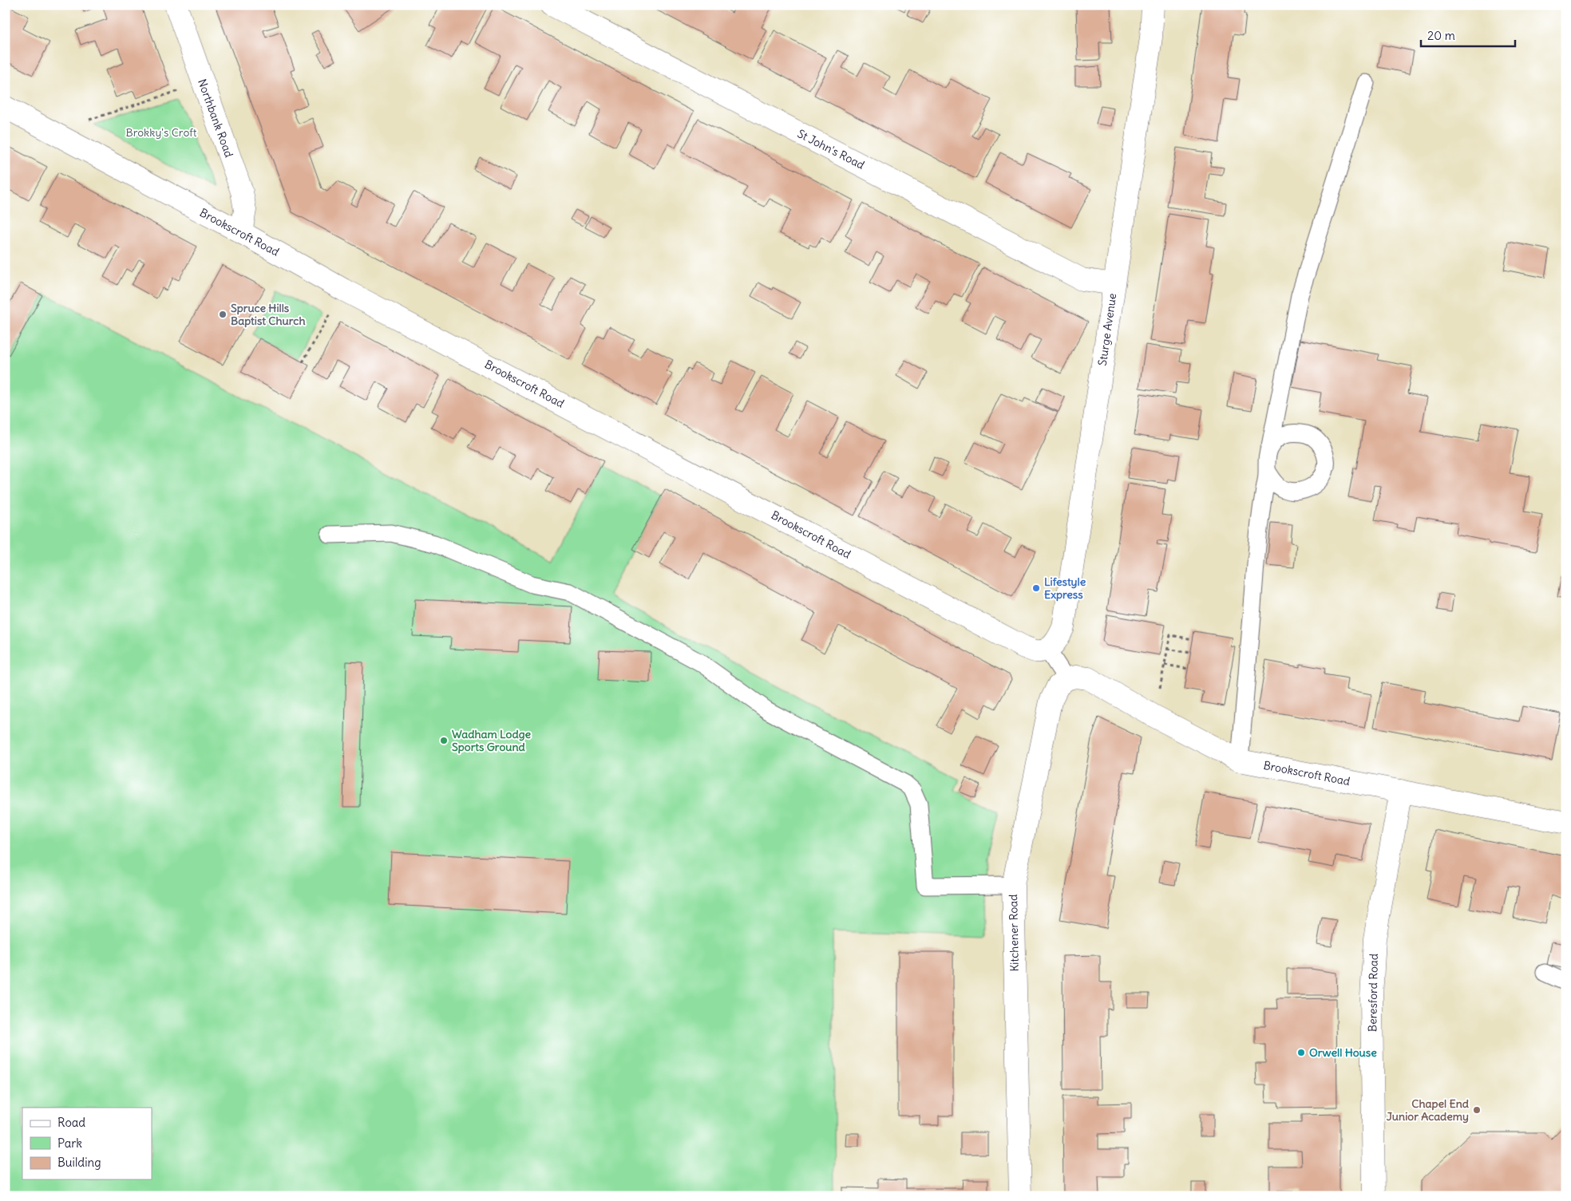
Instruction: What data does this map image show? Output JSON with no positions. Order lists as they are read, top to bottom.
{
  "streets": {
    "street": [
      "Northbank Road",
      "St John's Road",
      "Brookscroft Road",
      "Sturge Avenue",
      "Kitchener Road",
      "Beresford Road"
    ]
  },
  "crossings": [
    ["Northbank Road", "Brookscroft Road"],
    ["St John's Road", "Sturge Avenue"],
    ["Brookscroft Road", "Sturge Avenue"],
    ["Brookscroft Road", "Kitchener Road"],
    ["Brookscroft Road", "Beresford Road"]
  ],
  "parks": ["Brokky's Croft"],
  "places": [
    "Spruce Hills Baptist Church",
    "Lifestyle Express",
    "Wadham Lodge Sports Ground",
    "Orwell House",
    "Chapel End Junior Academy"
  ],
  "legend": ["Road", "Park", "Building"],
  "scale_bar": "20 m"
}
